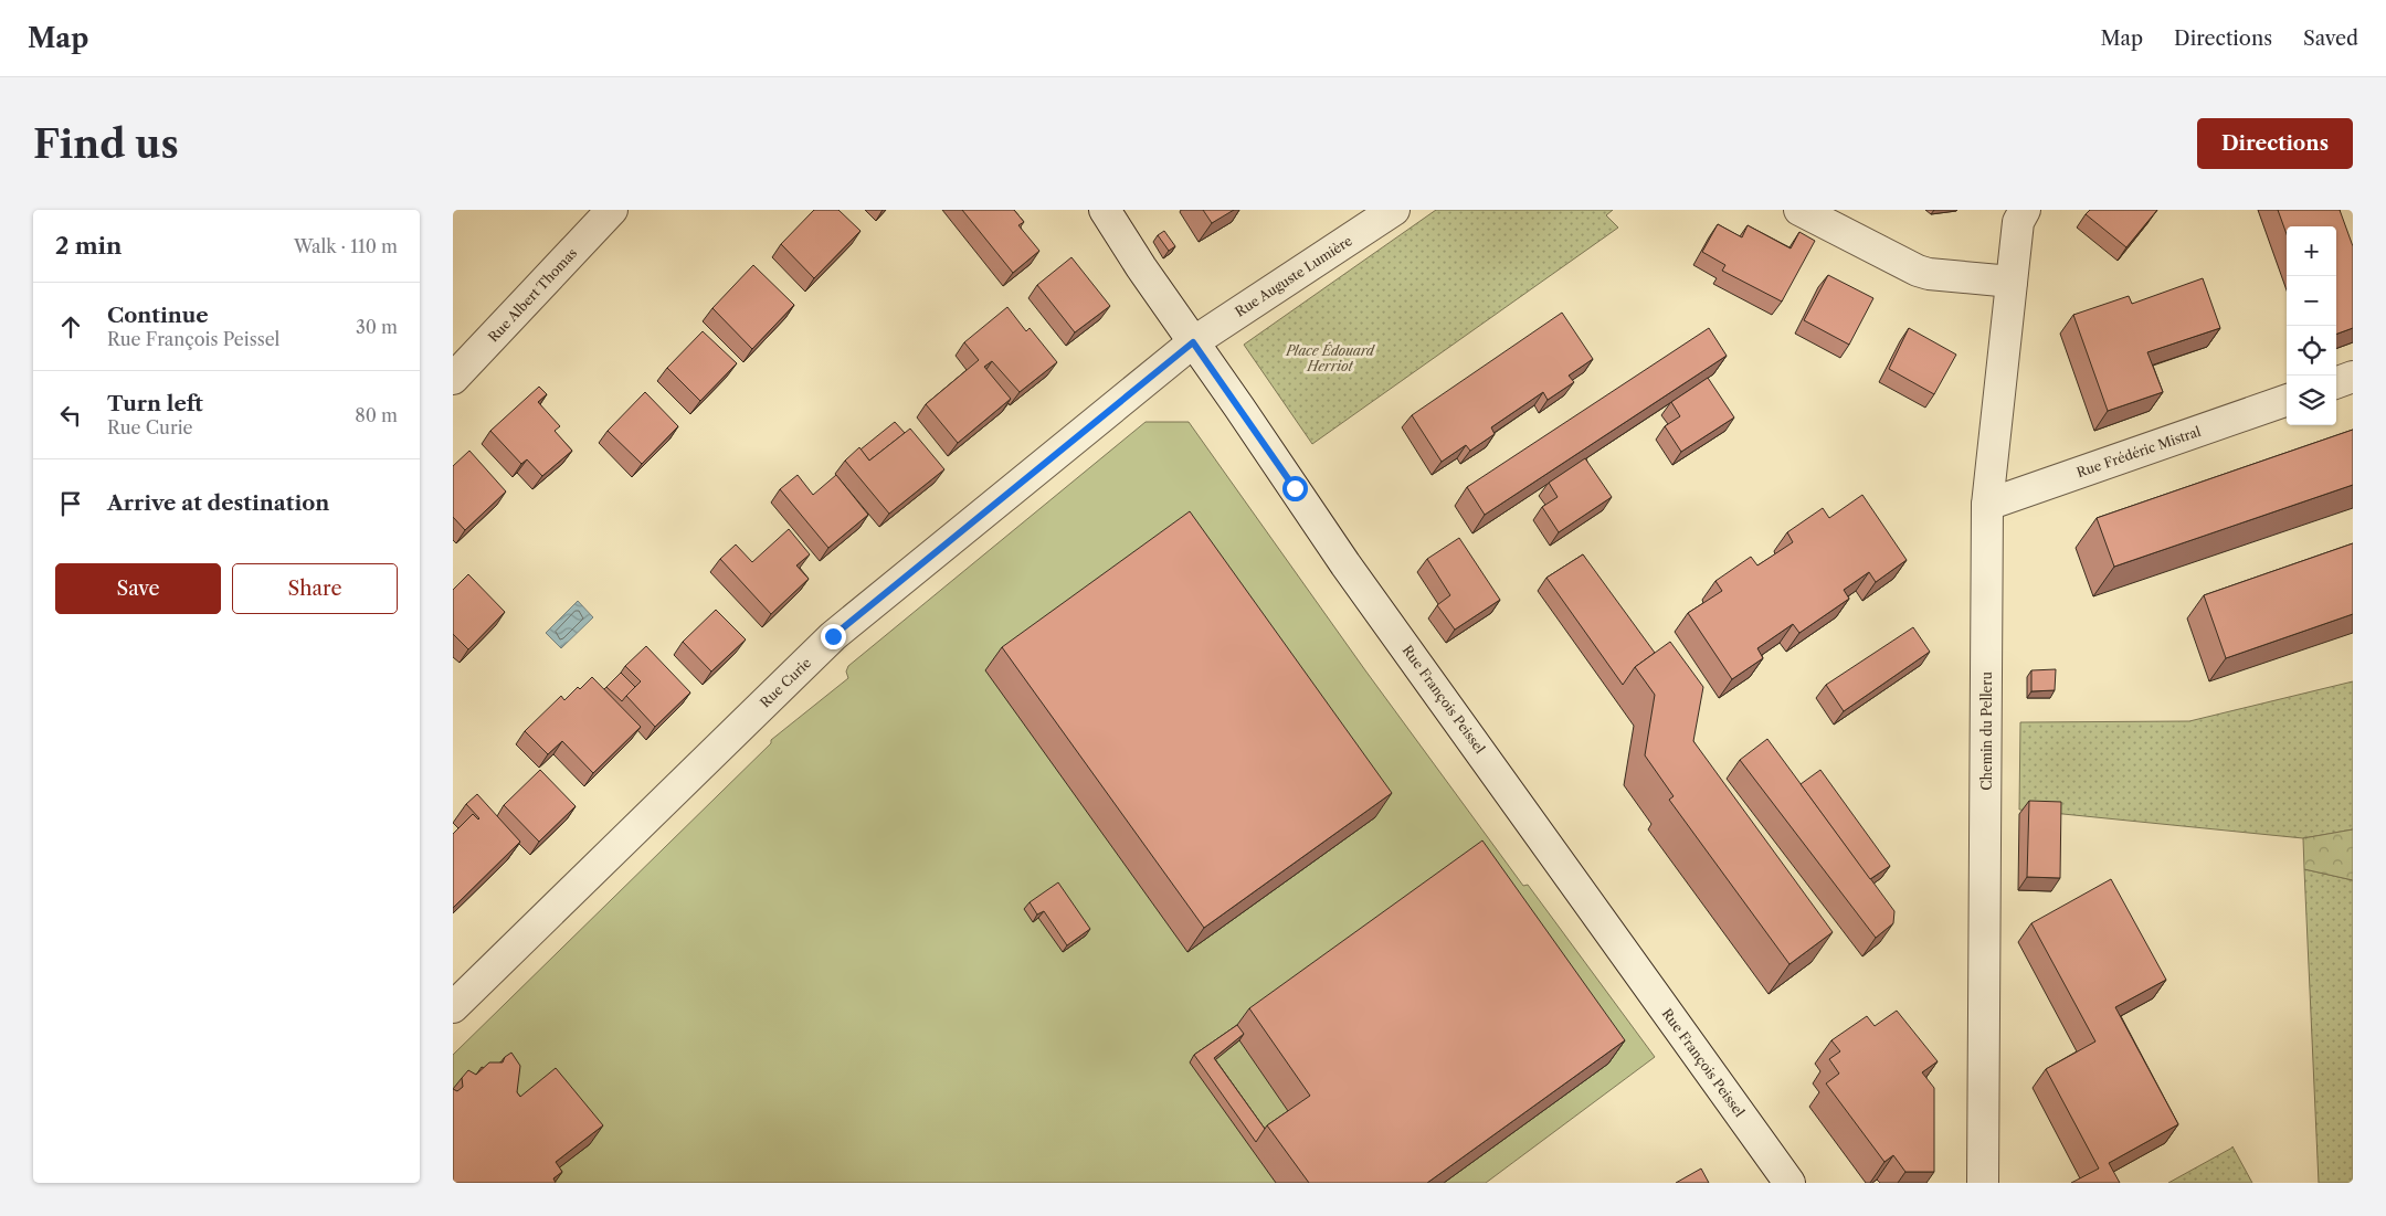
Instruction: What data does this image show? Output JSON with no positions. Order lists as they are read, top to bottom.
{
  "streets": {
    "street": [
      "Rue Auguste Lumière",
      "Rue Albert Thomas",
      "Rue Frédéric Mistral",
      "Rue Curie",
      "Rue François Peissel",
      "Chemin du Pelleru"
    ]
  },
  "crossings": [
    ["Rue Auguste Lumière", "Rue Curie"],
    ["Rue Auguste Lumière", "Rue François Peissel"],
    ["Rue Frédéric Mistral", "Chemin du Pelleru"],
    ["Rue Curie", "Rue François Peissel"]
  ],
  "parks": ["Place Édouard Herriot"],
  "page": {
    "header": "Map",
    "nav": ["Map", "Directions", "Saved"],
    "buttons": [
      "Directions",
      ["Save", "Share"]
    ],
    "title": "Find us",
    "heading": ["2 min", "Walk · 110 m"],
    "map_buttons": ["+", "−"],
    "list": [
      ["Continue", "Rue François Peissel", "30 m"],
      ["Turn left", "Rue Curie", "80 m"],
      "Arrive at destination"
    ]
  }
}
